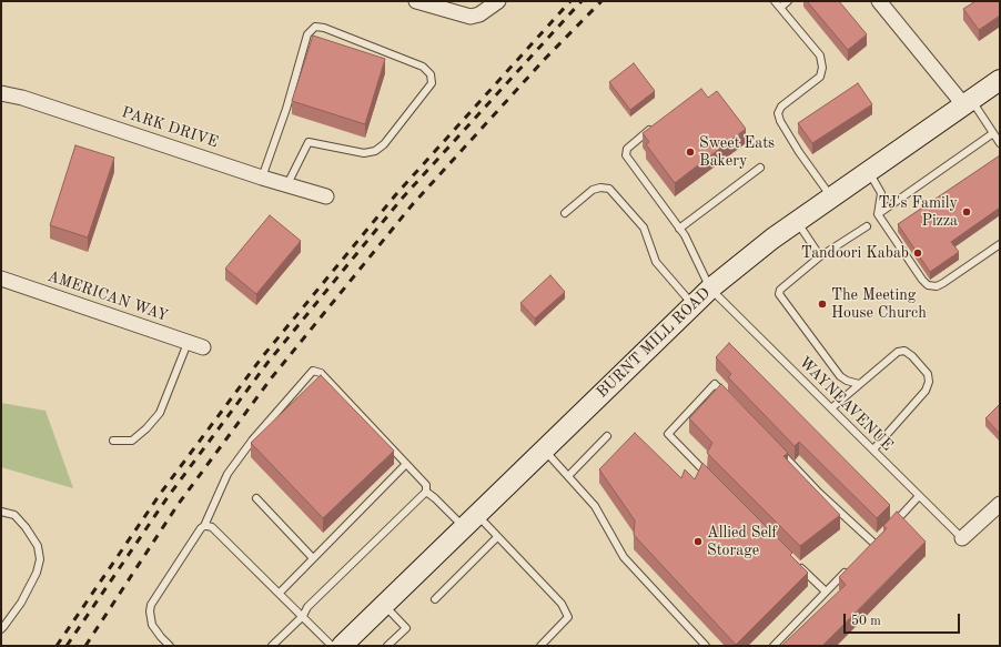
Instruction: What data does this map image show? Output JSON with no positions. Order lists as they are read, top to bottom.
{
  "streets": {
    "main road": ["BURNT MILL ROAD"],
    "street": ["PARK DRIVE", "AMERICAN WAY"],
    "lane": ["WAYNEAVENUE"]
  },
  "crossings": [
    ["BURNT MILL ROAD", "WAYNEAVENUE"]
  ],
  "places": [
    "Sweet Eats Bakery",
    "TJ's Family Pizza",
    "Tandoori Kabab",
    "The Meeting House Church",
    "Allied Self Storage"
  ],
  "scale_bar": "50 m"
}
